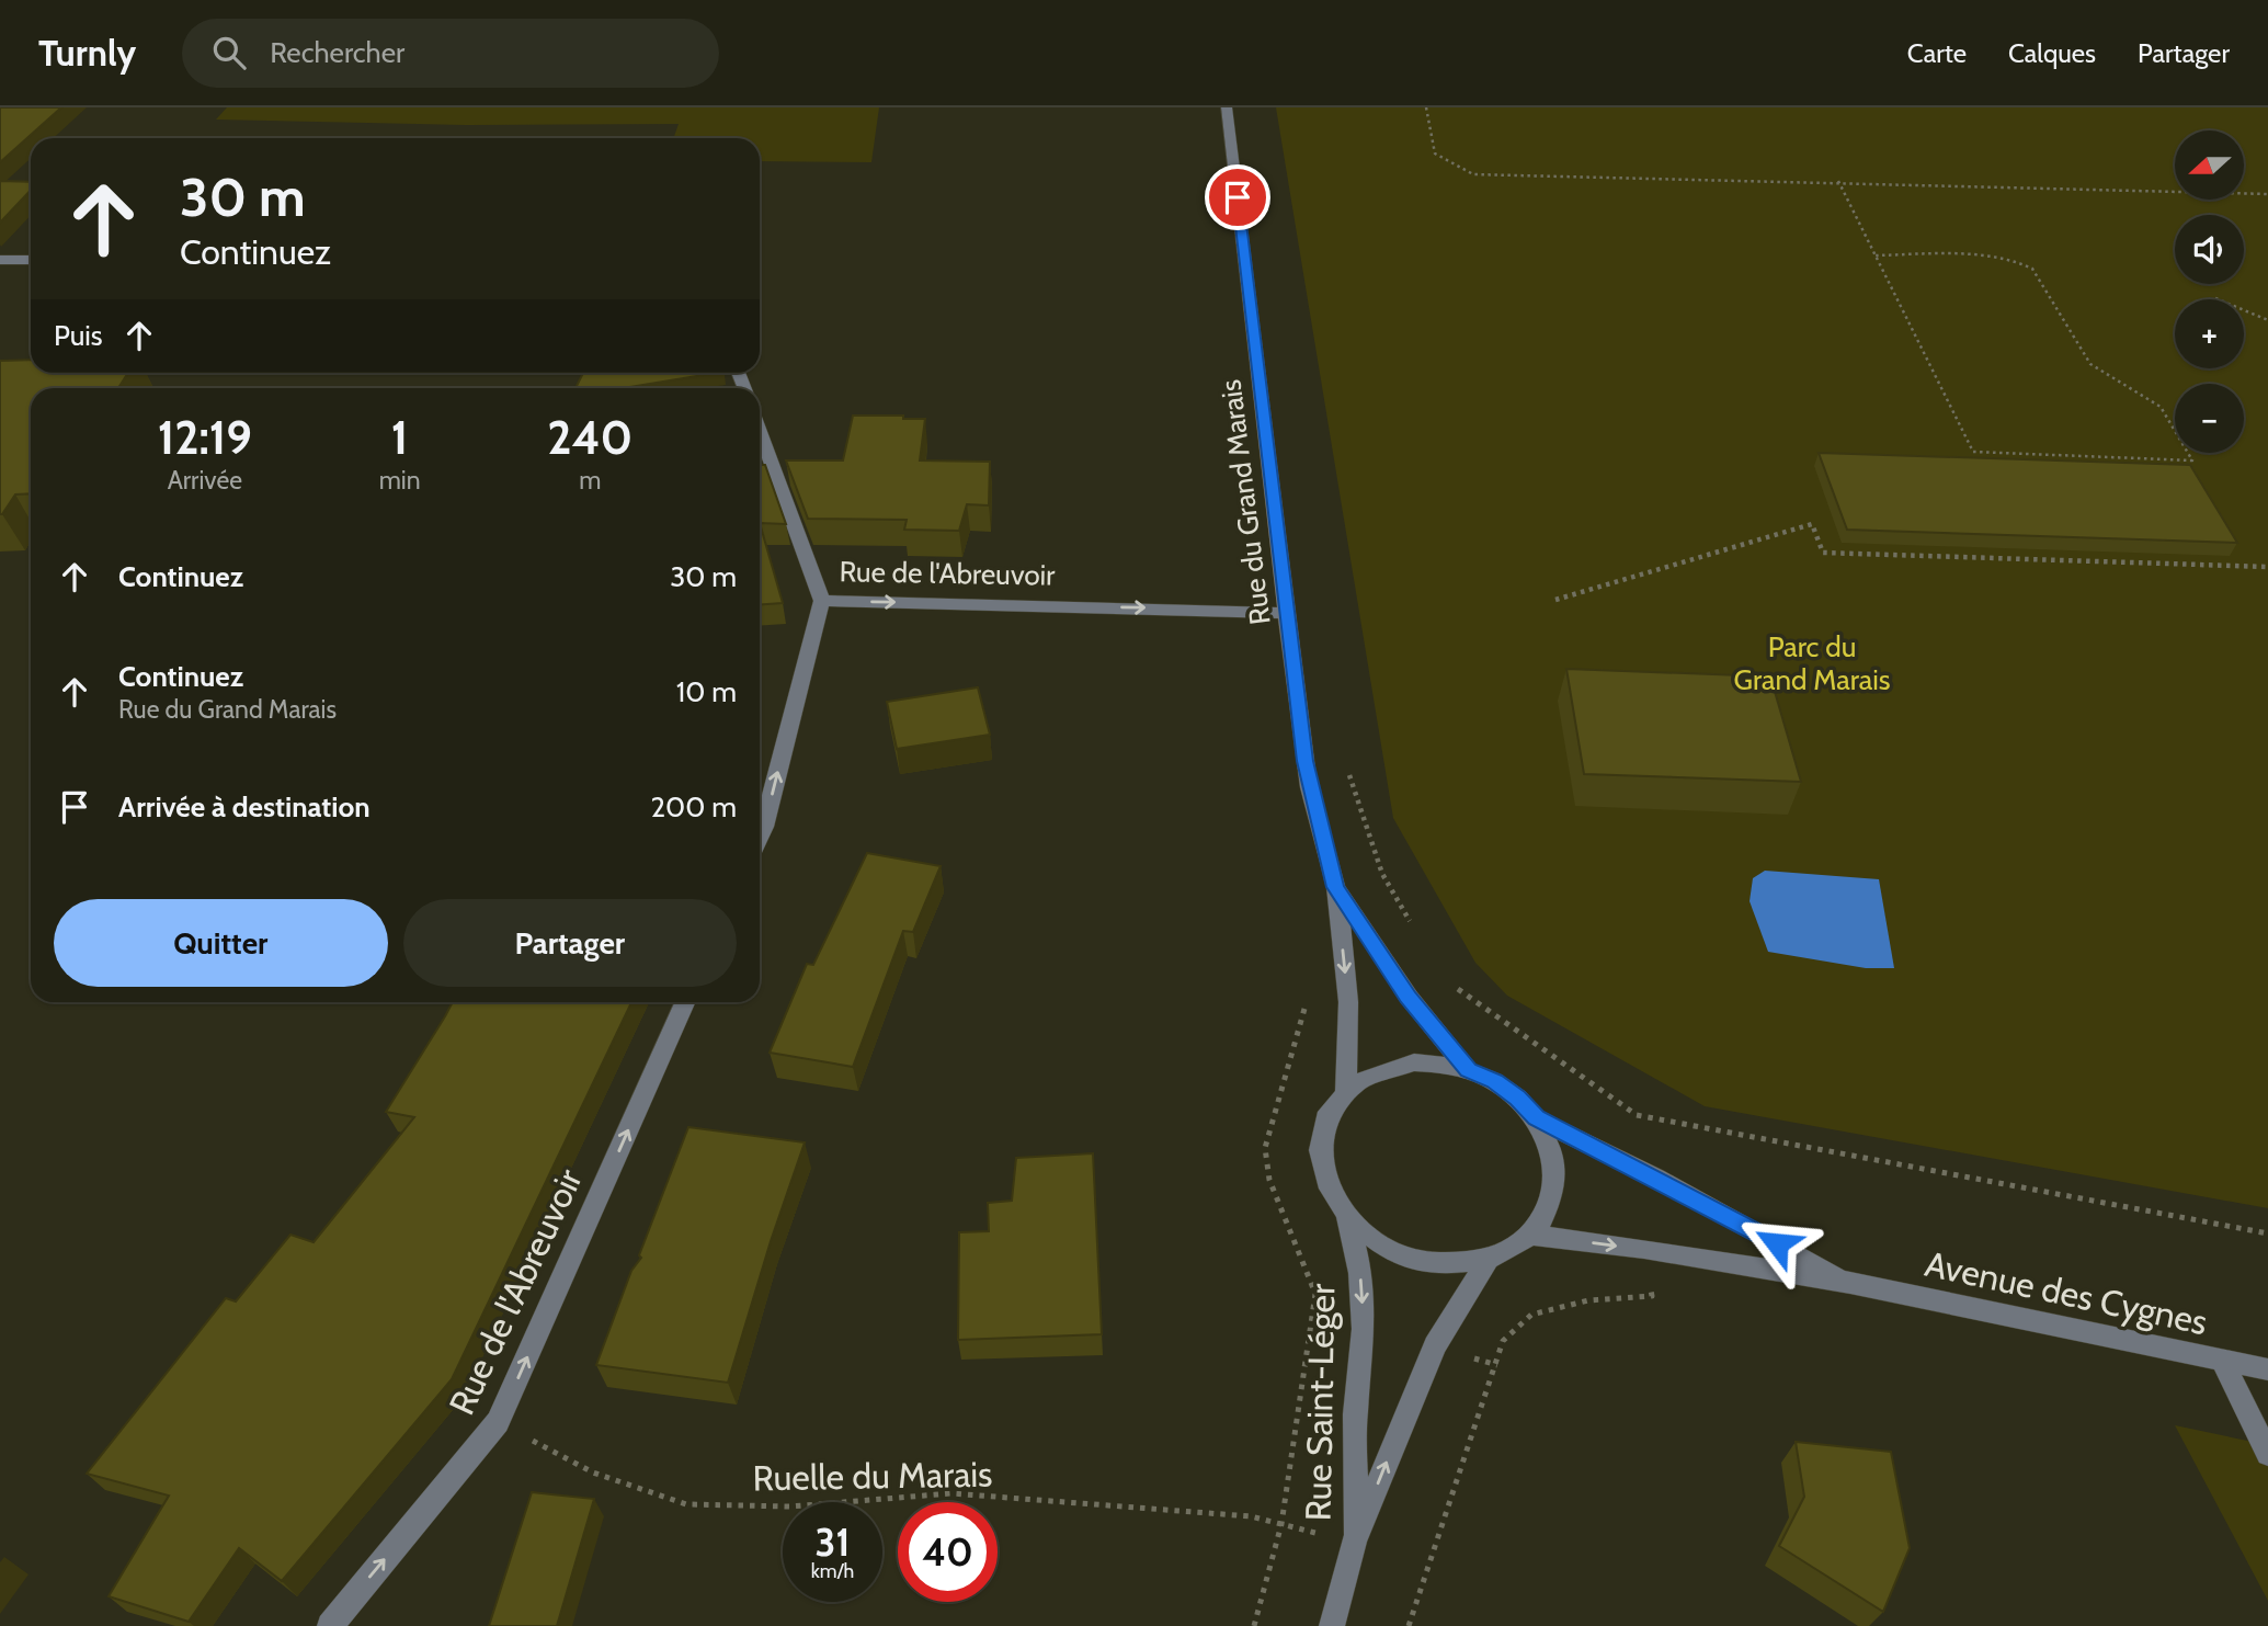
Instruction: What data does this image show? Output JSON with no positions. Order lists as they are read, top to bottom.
{
  "streets": {
    "street": [
      "Rue du Grand Marais",
      "Rue de l'Abreuvoir",
      "Avenue des Cygnes",
      "Rue Saint-Léger"
    ],
    "path": ["Ruelle du Marais"]
  },
  "crossings": [
    ["Rue du Grand Marais", "Rue de l'Abreuvoir"],
    ["Rue du Grand Marais", "Avenue des Cygnes"],
    ["Rue du Grand Marais", "Rue Saint-Léger"],
    ["Rue de l'Abreuvoir", "Ruelle du Marais"],
    ["Avenue des Cygnes", "Rue Saint-Léger"],
    ["Rue Saint-Léger", "Ruelle du Marais"]
  ],
  "one_way": ["Rue de l'Abreuvoir"],
  "parks": ["Parc du Grand Marais"],
  "north": "left",
  "page": {
    "header": "Turnly",
    "search": "Rechercher",
    "nav": ["Carte", "Calques", "Partager"],
    "map_buttons": ["+", "−"],
    "turn": ["30 m", "Continuez"],
    "then": "Puis",
    "eta": [
      "12:19",
      "Arrivée",
      "1",
      "min",
      "240",
      "m"
    ],
    "list": [
      {
        "name": "Continuez",
        "value": "30 m"
      },
      {
        "name": "Continuez",
        "note": "Rue du Grand Marais",
        "value": "10 m"
      },
      {
        "name": "Arrivée à destination",
        "value": "200 m"
      }
    ],
    "buttons": ["Quitter", "Partager"],
    "speed": "31 km/h",
    "limit": "40"
  }
}
